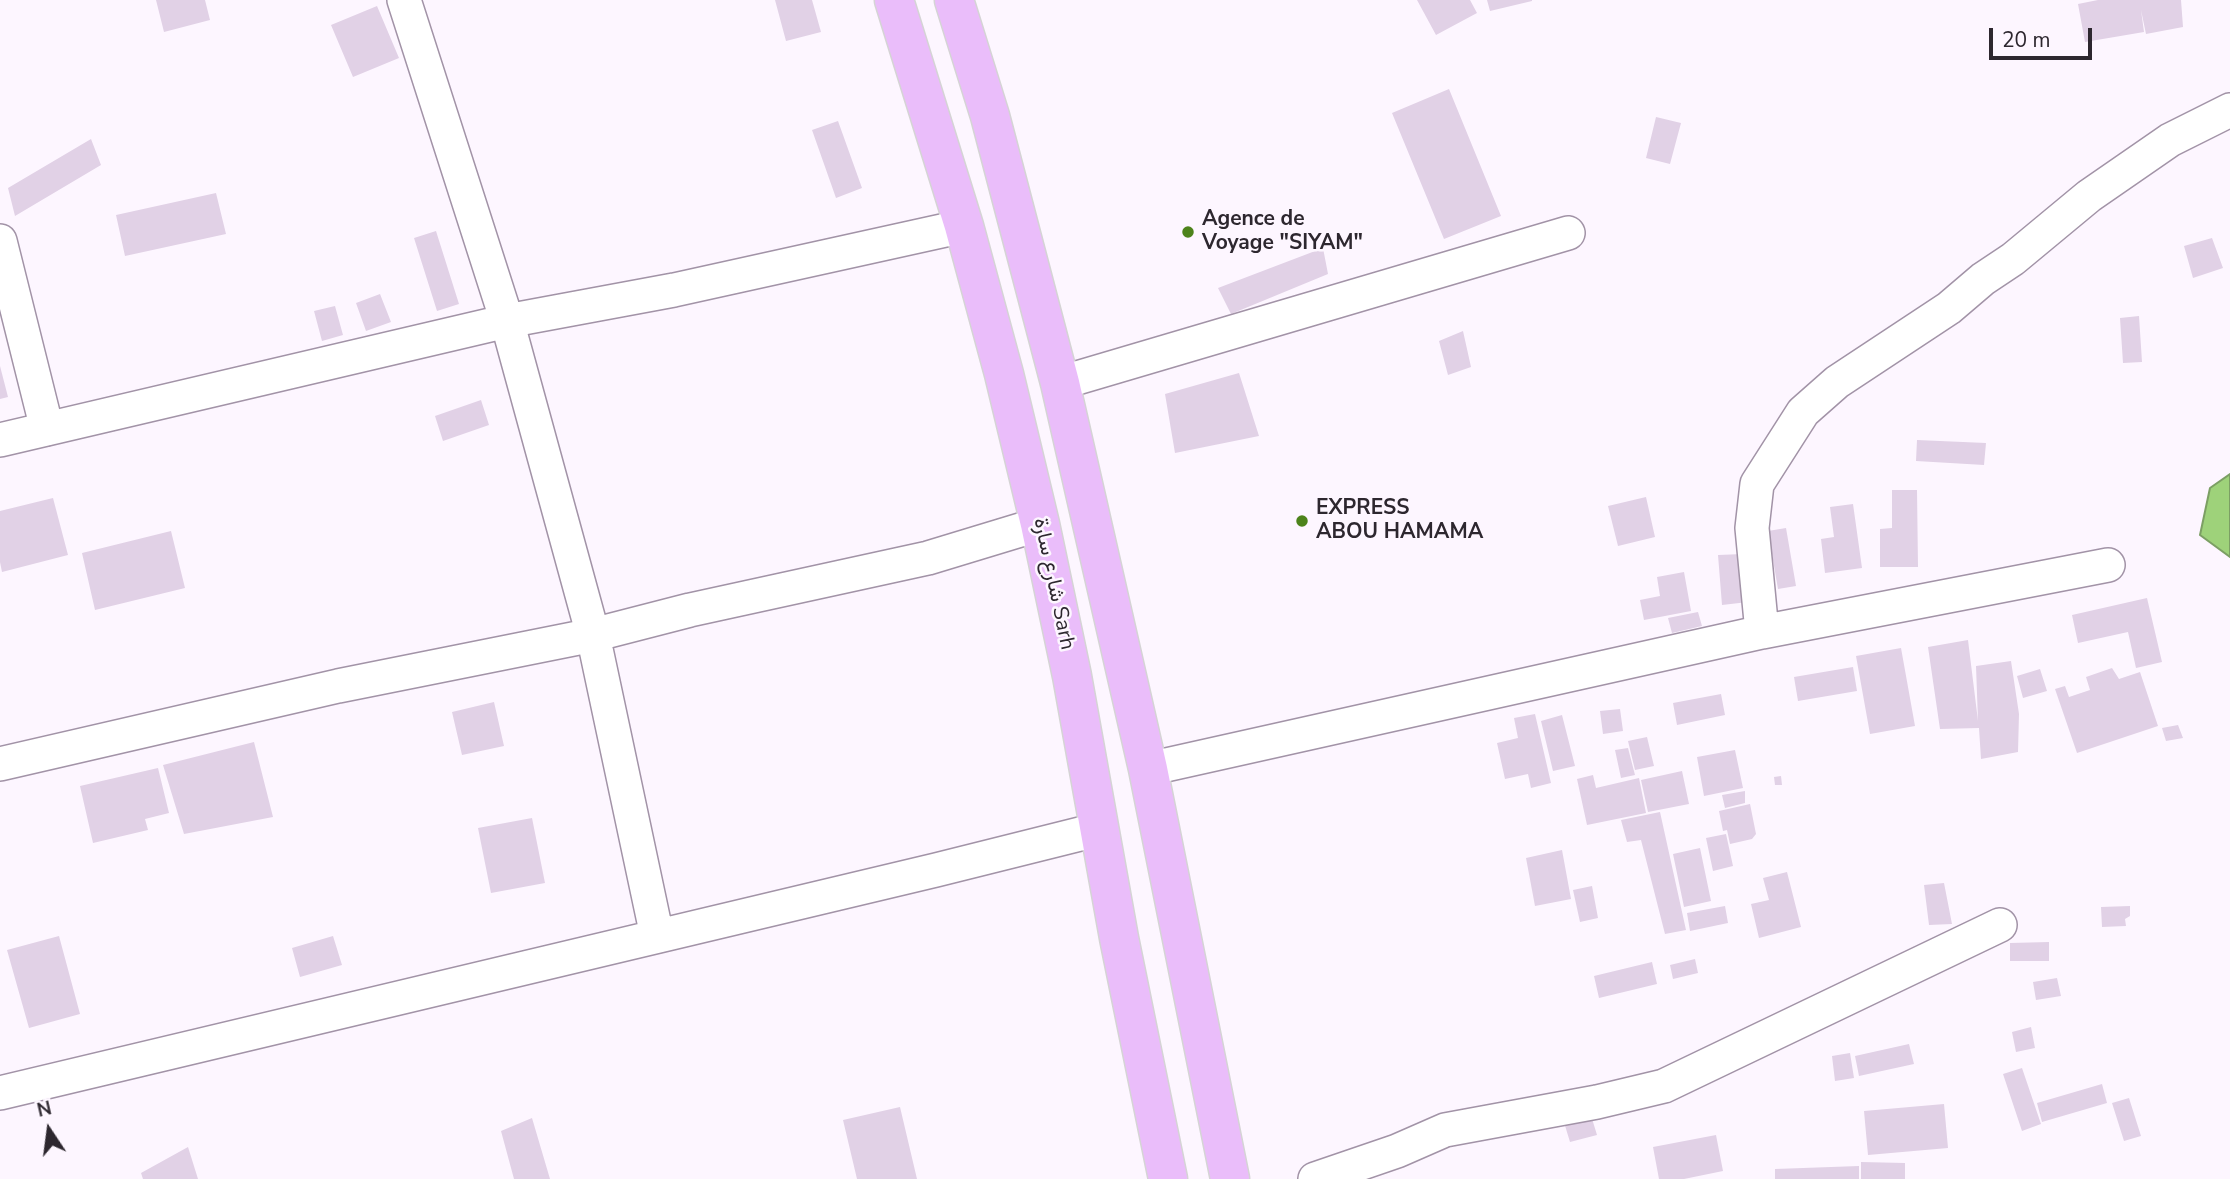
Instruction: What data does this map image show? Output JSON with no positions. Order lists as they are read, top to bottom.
{
  "streets": {
    "highway": ["شارع سارة Sarh"]
  },
  "places": ["Agence de Voyage \"SIYAM\"", "EXPRESS ABOU HAMAMA"],
  "scale_bar": "20 m",
  "north": "top"
}
